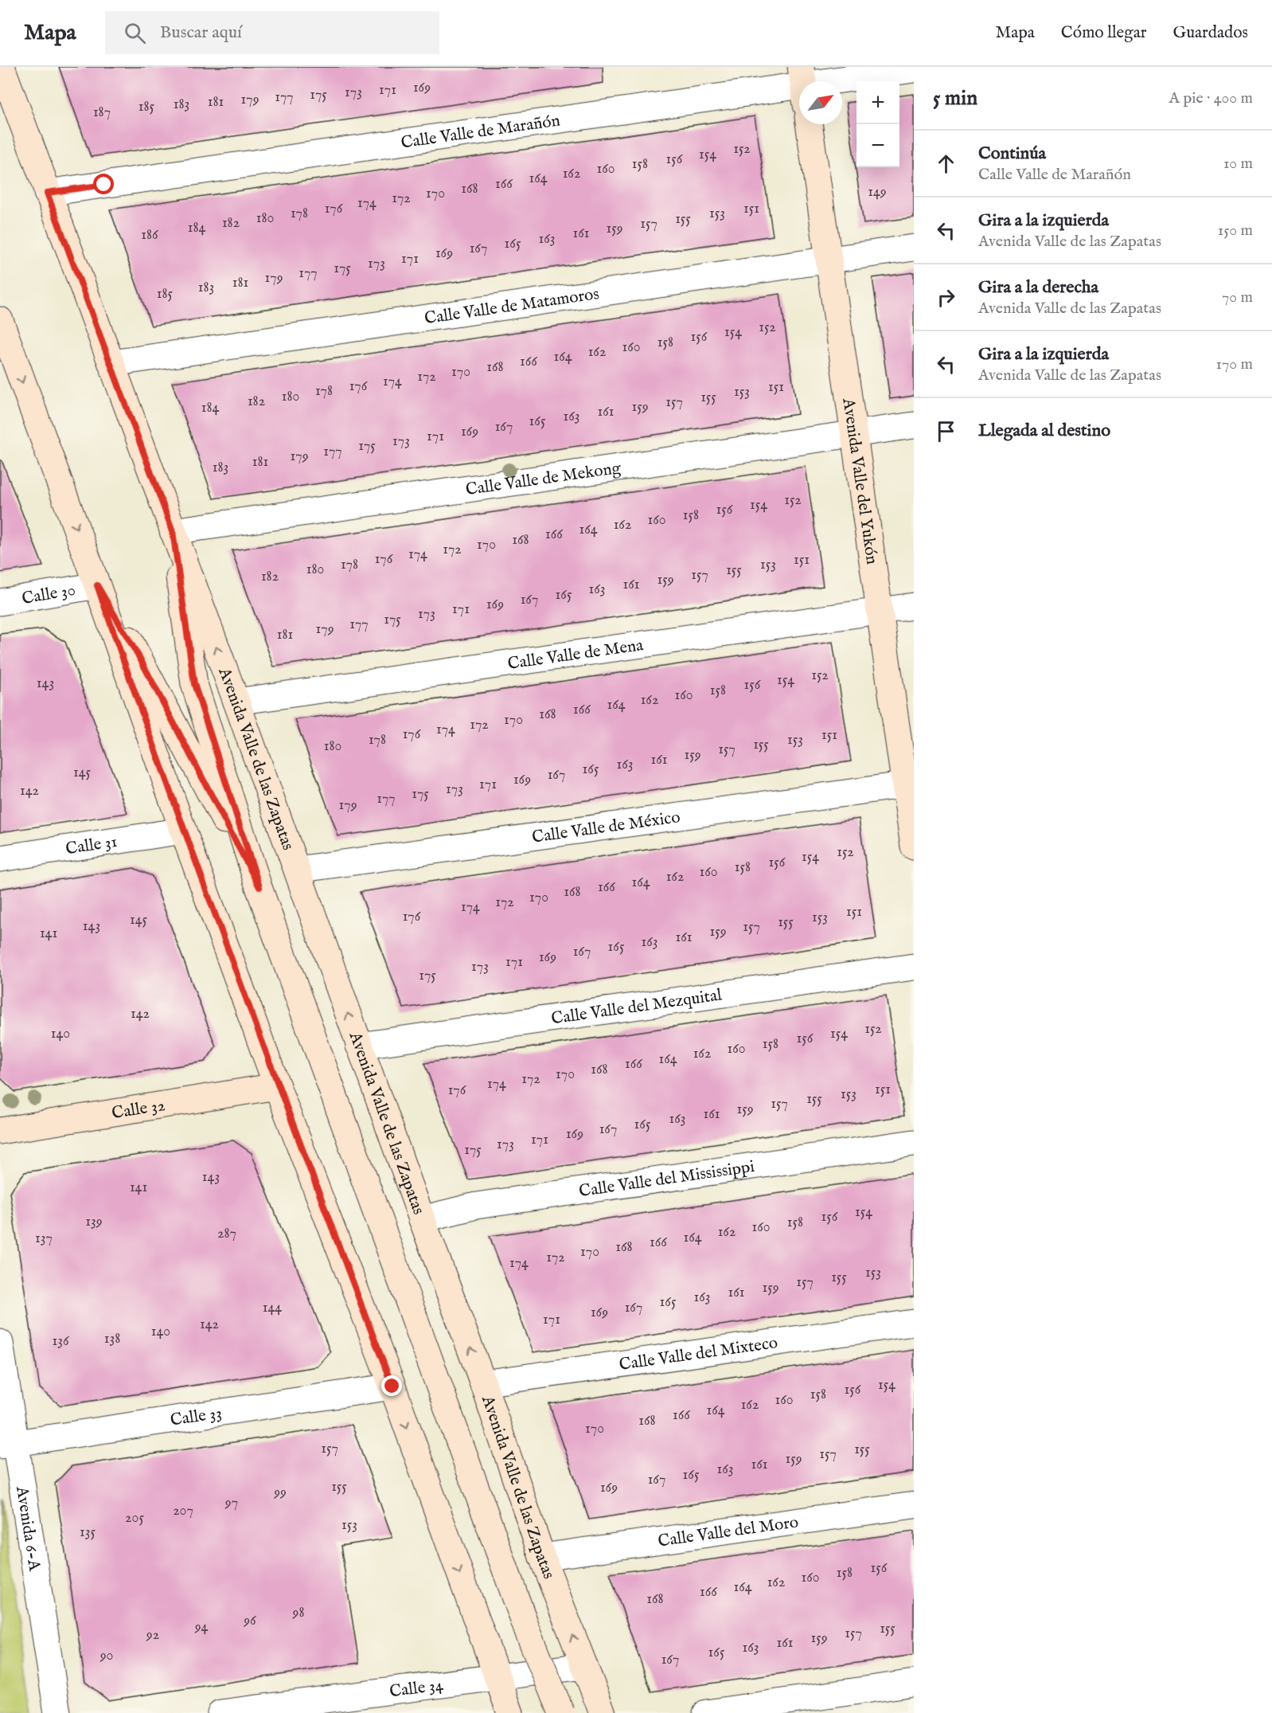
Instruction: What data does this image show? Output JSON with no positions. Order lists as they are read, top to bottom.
{
  "streets": {
    "main road": ["Avenida Valle del Yukón", "Avenida Valle de las Zapatas", "Calle 32"],
    "street": [
      "Calle Valle de Marañón",
      "Calle Valle de Matamoros",
      "Calle Valle de Mekong",
      "Calle 30",
      "Calle Valle de Mena",
      "Calle Valle de México",
      "Calle 31",
      "Calle Valle del Mezquital",
      "Calle Valle del Mississippi",
      "Calle Valle del Mixteco",
      "Calle 33",
      "Avenida 6-A",
      "Calle Valle del Moro",
      "Calle 34"
    ]
  },
  "crossings": [
    ["Calle Valle de Marañón", "Avenida Valle de las Zapatas"],
    ["Calle Valle de Matamoros", "Avenida Valle del Yukón"],
    ["Calle Valle de Matamoros", "Avenida Valle de las Zapatas"],
    ["Calle Valle de Mekong", "Avenida Valle del Yukón"],
    ["Calle Valle de Mekong", "Avenida Valle de las Zapatas"],
    ["Avenida Valle del Yukón", "Calle Valle de Mena"],
    ["Avenida Valle del Yukón", "Calle Valle de México"],
    ["Calle 30", "Avenida Valle de las Zapatas"],
    ["Calle Valle de Mena", "Avenida Valle de las Zapatas"],
    ["Avenida Valle de las Zapatas", "Calle Valle de México"],
    ["Avenida Valle de las Zapatas", "Calle 31"],
    ["Avenida Valle de las Zapatas", "Calle Valle del Mezquital"],
    ["Avenida Valle de las Zapatas", "Calle 32"],
    ["Avenida Valle de las Zapatas", "Calle Valle del Mississippi"],
    ["Avenida Valle de las Zapatas", "Calle Valle del Mixteco"],
    ["Avenida Valle de las Zapatas", "Calle 33"],
    ["Avenida Valle de las Zapatas", "Calle Valle del Moro"],
    ["Avenida Valle de las Zapatas", "Calle 34"],
    ["Calle 33", "Avenida 6-A"]
  ],
  "house_numbers": [
    "169",
    "171",
    "173",
    "175",
    "177",
    "179",
    "181",
    "183",
    "185",
    "187",
    "152",
    "154",
    "156",
    "158",
    "160",
    "162",
    "164",
    "166",
    "168",
    "149",
    "170",
    "172",
    "174",
    "176",
    "151",
    "178",
    "153",
    "180",
    "155",
    "182",
    "157",
    "184",
    "159",
    "161",
    "186",
    "163",
    "165",
    "167",
    "169",
    "171",
    "173",
    "175",
    "177",
    "179",
    "181",
    "183",
    "185",
    "152",
    "154",
    "156",
    "158",
    "160",
    "162",
    "164",
    "166",
    "168",
    "170",
    "172",
    "174",
    "176",
    "151",
    "178",
    "153",
    "180",
    "155",
    "182",
    "157",
    "159",
    "184",
    "161",
    "163",
    "165",
    "167",
    "169",
    "171",
    "173",
    "175",
    "177",
    "179",
    "181",
    "183",
    "152",
    "154",
    "156",
    "158",
    "160",
    "162",
    "164",
    "166",
    "168",
    "170",
    "172",
    "174",
    "176",
    "151",
    "178",
    "153",
    "180",
    "155",
    "157",
    "182",
    "159",
    "161",
    "163",
    "165",
    "167",
    "169",
    "171",
    "173",
    "175",
    "177",
    "179",
    "181",
    "152",
    "154",
    "143",
    "156",
    "158",
    "160",
    "162",
    "164",
    "166",
    "168",
    "170",
    "172",
    "174",
    "176",
    "151",
    "178",
    "153",
    "155",
    "180",
    "157",
    "159",
    "161",
    "163",
    "165",
    "145",
    "167",
    "169",
    "171",
    "173",
    "142",
    "175",
    "177",
    "179",
    "152",
    "154",
    "156",
    "158",
    "160",
    "162",
    "164",
    "166",
    "168",
    "170",
    "172",
    "174",
    "151",
    "176",
    "153",
    "145",
    "155",
    "143",
    "157",
    "159",
    "141",
    "161",
    "163",
    "165",
    "167",
    "169",
    "171",
    "173",
    "175",
    "142",
    "152",
    "140",
    "154",
    "156",
    "158",
    "160",
    "162",
    "164",
    "166",
    "168",
    "170",
    "172",
    "174",
    "151",
    "176",
    "153",
    "155",
    "157",
    "159",
    "161",
    "163",
    "165",
    "167",
    "169",
    "171",
    "173",
    "175",
    "143",
    "141",
    "154",
    "156",
    "139",
    "158",
    "160",
    "162",
    "287",
    "164",
    "137",
    "166",
    "168",
    "170",
    "172",
    "174",
    "153",
    "155",
    "157",
    "159",
    "161",
    "163",
    "165",
    "144",
    "167",
    "169",
    "171",
    "142",
    "140",
    "138",
    "136",
    "154",
    "156",
    "158",
    "160",
    "162",
    "164",
    "166",
    "168",
    "170",
    "157",
    "155",
    "157",
    "159",
    "161",
    "163",
    "165",
    "167",
    "155",
    "169",
    "99",
    "97",
    "207",
    "205",
    "153",
    "135",
    "156",
    "158",
    "160",
    "162",
    "164",
    "166",
    "168",
    "98",
    "96",
    "94",
    "155",
    "157",
    "92",
    "159",
    "161",
    "163",
    "165",
    "90",
    "167"
  ],
  "north": "top right",
  "page": {
    "header": "Mapa",
    "search": "Buscar aquí",
    "nav": ["Mapa", "Cómo llegar", "Guardados"],
    "heading": ["5 min", "A pie · 400 m"],
    "map_buttons": ["+", "−"],
    "list": [
      ["Continúa", "Calle Valle de Marañón", "10 m"],
      ["Gira a la izquierda", "Avenida Valle de las Zapatas", "150 m"],
      ["Gira a la derecha", "Avenida Valle de las Zapatas", "70 m"],
      ["Gira a la izquierda", "Avenida Valle de las Zapatas", "170 m"],
      "Llegada al destino"
    ]
  }
}
